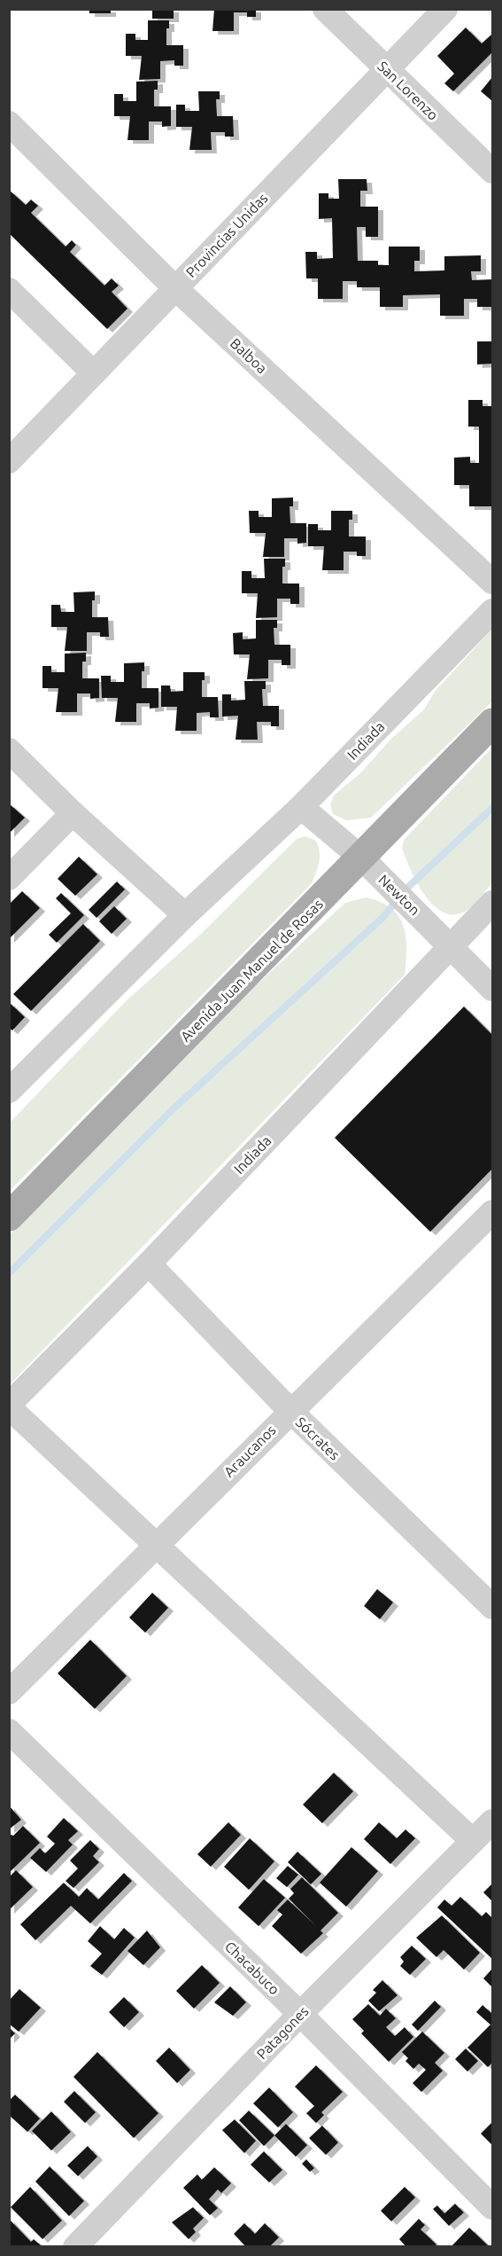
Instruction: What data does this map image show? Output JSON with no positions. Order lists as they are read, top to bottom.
{
  "streets": {
    "main road": ["Avenida Juan Manuel de Rosas"],
    "street": [
      "San Lorenzo",
      "Provincias Unidas",
      "Balboa",
      "Indiada",
      "Newton",
      "Sócrates",
      "Araucanos",
      "Chacabuco",
      "Patagones"
    ]
  },
  "crossings": [
    ["San Lorenzo", "Provincias Unidas"],
    ["Provincias Unidas", "Balboa"],
    ["Indiada", "Newton"],
    ["Indiada", "Sócrates"],
    ["Newton", "Avenida Juan Manuel de Rosas"],
    ["Sócrates", "Araucanos"],
    ["Chacabuco", "Patagones"]
  ]
}
